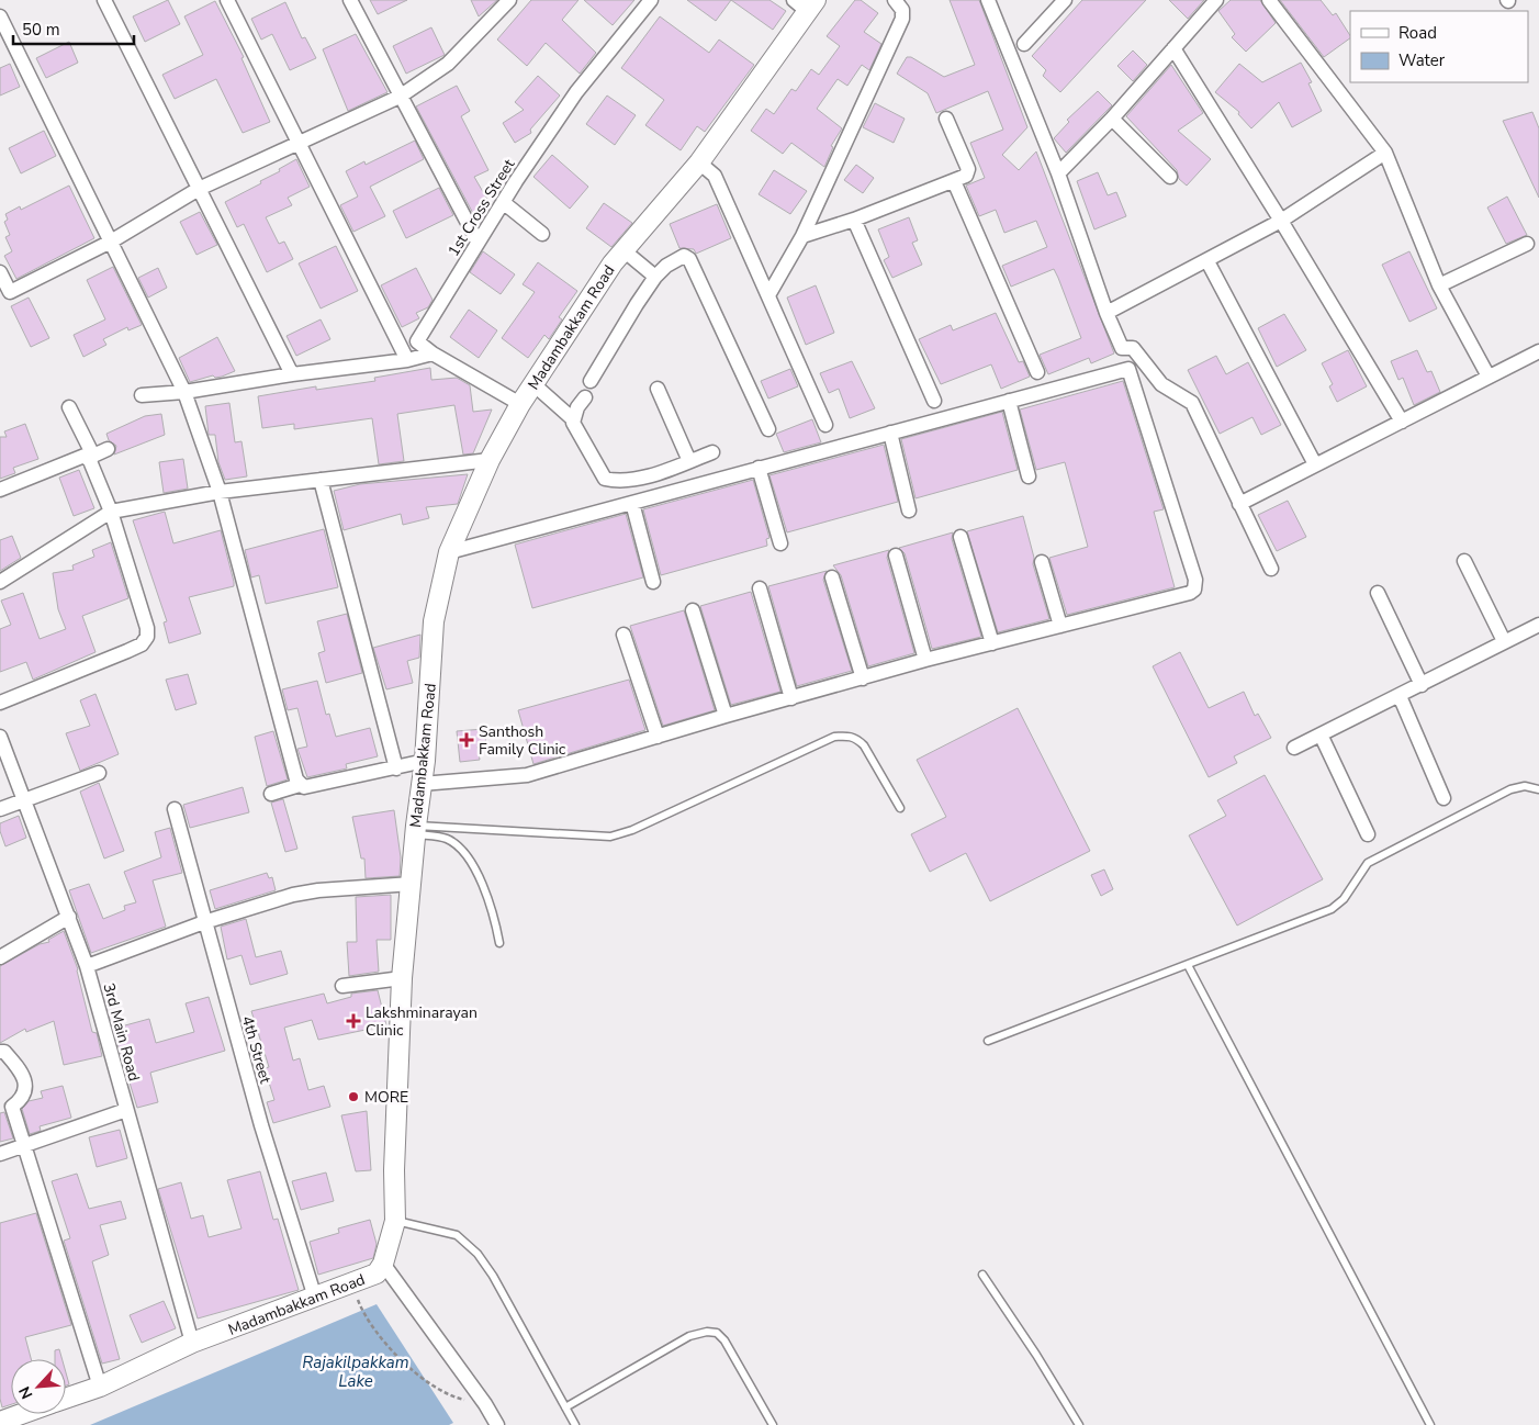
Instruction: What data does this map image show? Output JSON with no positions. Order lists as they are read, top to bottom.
{
  "streets": {
    "street": [
      "1st Cross Street",
      "Madambakkam Road",
      "3rd Main Road",
      "4th Street"
    ]
  },
  "crossings": [
    ["Madambakkam Road", "3rd Main Road"],
    ["Madambakkam Road", "4th Street"]
  ],
  "water": ["Rajakilpakkam Lake"],
  "places": {
    "health": ["Santhosh Family Clinic", "Lakshminarayan Clinic"],
    "other": ["MORE"]
  },
  "legend": ["Road", "Water"],
  "scale_bar": "50 m",
  "north": "bottom left"
}
